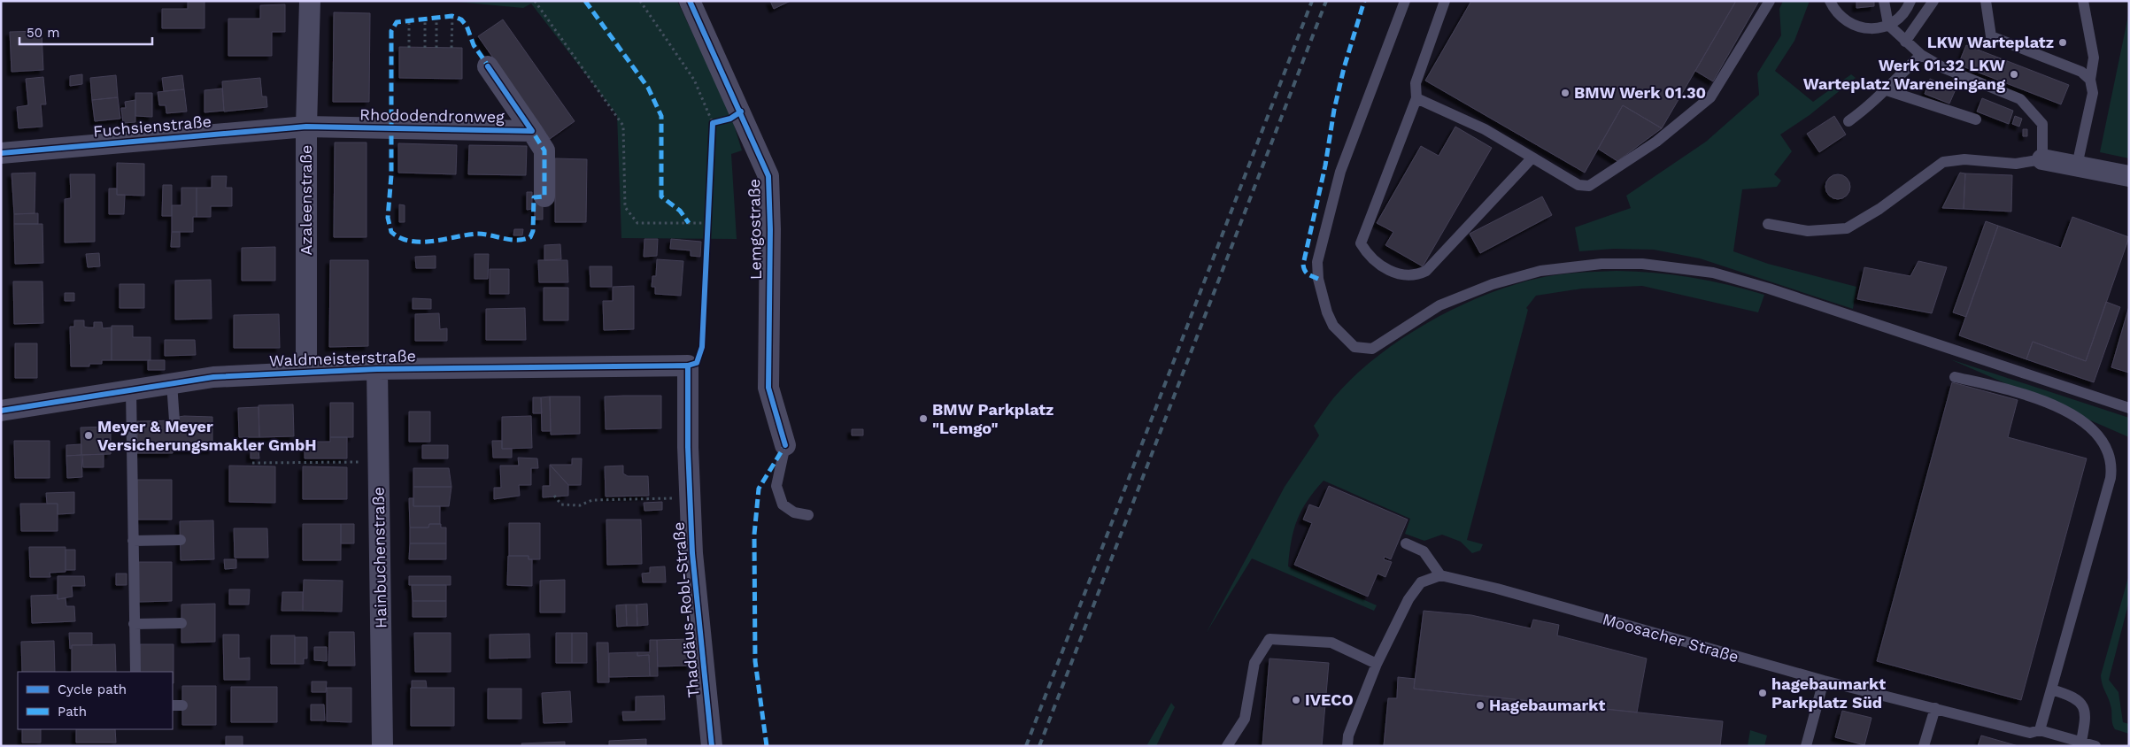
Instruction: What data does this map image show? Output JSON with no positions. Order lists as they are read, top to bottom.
{
  "streets": {
    "street": [
      "Rhododendronweg",
      "Fuchsienstraße",
      "Azaleenstraße",
      "Lemgostraße",
      "Waldmeisterstraße",
      "Hainbuchenstraße",
      "Thaddäus-Robl-Straße"
    ],
    "lane": ["Moosacher Straße"]
  },
  "crossings": [
    ["Rhododendronweg", "Fuchsienstraße"],
    ["Rhododendronweg", "Azaleenstraße"],
    ["Fuchsienstraße", "Azaleenstraße"],
    ["Azaleenstraße", "Waldmeisterstraße"],
    ["Waldmeisterstraße", "Hainbuchenstraße"],
    ["Waldmeisterstraße", "Thaddäus-Robl-Straße"]
  ],
  "places": [
    "LKW Warteplatz",
    "Werk 01.32 LKW Warteplatz Wareneingang",
    "BMW Werk 01.30",
    "BMW Parkplatz \"Lemgo\"",
    "Meyer & Meyer Versicherungsmakler GmbH",
    "hagebaumarkt Parkplatz Süd",
    "IVECO",
    "Hagebaumarkt"
  ],
  "legend": ["Cycle path", "Path"],
  "scale_bar": "50 m"
}
